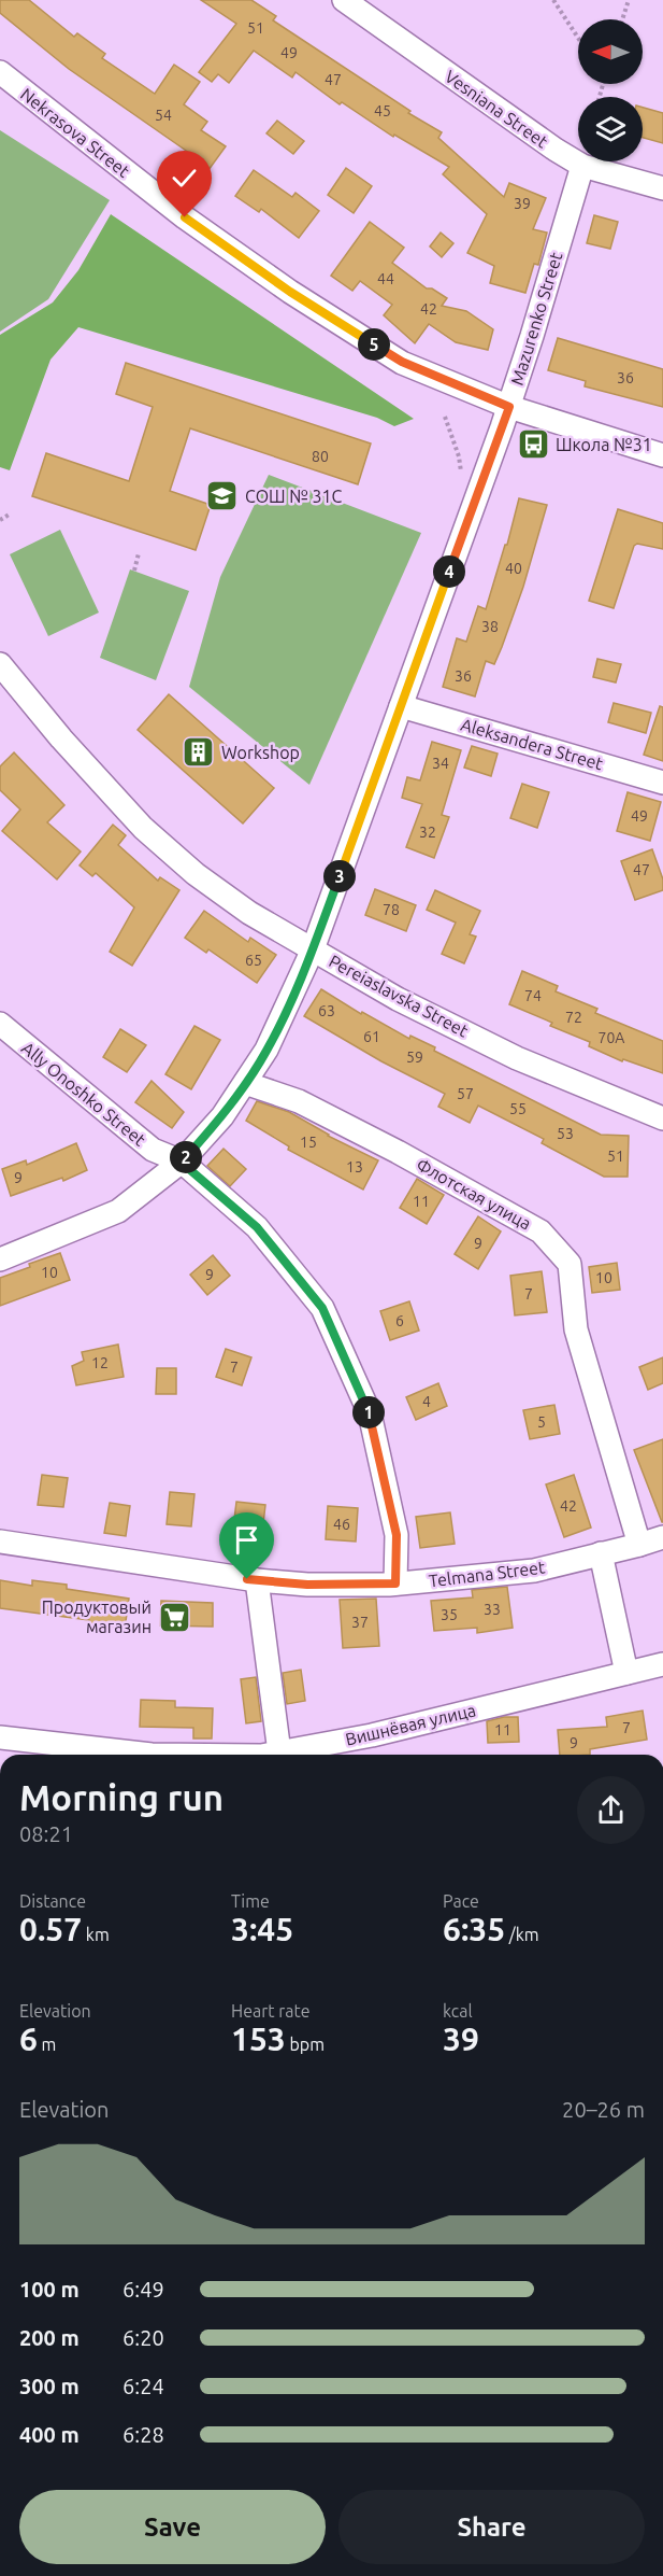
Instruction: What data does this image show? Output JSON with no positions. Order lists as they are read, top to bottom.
{
  "streets": {
    "street": [
      "Vesniana Street",
      "Nekrasova Street",
      "Mazurenko Street",
      "Aleksandera Street",
      "Pereiaslavska Street",
      "Ally Onoshko Street",
      "Флотская улица",
      "Telmana Street",
      "Вишнёвая улица"
    ]
  },
  "crossings": [
    ["Vesniana Street", "Mazurenko Street"],
    ["Nekrasova Street", "Mazurenko Street"],
    ["Mazurenko Street", "Aleksandera Street"],
    ["Mazurenko Street", "Pereiaslavska Street"],
    ["Mazurenko Street", "Ally Onoshko Street"],
    ["Mazurenko Street", "Флотская улица"],
    ["Ally Onoshko Street", "Telmana Street"],
    ["Флотская улица", "Telmana Street"]
  ],
  "places": {
    "bus stop": ["Школа №31"],
    "school or university": ["СОШ № 31С"],
    "building": ["Workshop"],
    "supermarket": ["Продуктовый магазин"]
  },
  "house_numbers": [
    "51",
    "49",
    "47",
    "45",
    "54",
    "39",
    "44",
    "42",
    "36",
    "80",
    "40",
    "38",
    "36",
    "34",
    "49",
    "32",
    "47",
    "78",
    "65",
    "74",
    "63",
    "72",
    "61",
    "70А",
    "59",
    "57",
    "55",
    "53",
    "15",
    "51",
    "13",
    "9",
    "11",
    "9",
    "10",
    "9",
    "10",
    "7",
    "6",
    "12",
    "7",
    "4",
    "5",
    "42",
    "46",
    "33",
    "35",
    "37",
    "7",
    "11",
    "9"
  ],
  "north": "left",
  "page": {
    "pins": [
      "5",
      "4",
      "3",
      "2",
      "1"
    ],
    "heading": ["Morning run", "08:21"],
    "stats": [
      ["Distance", "0.57 km"],
      ["Time", "3:45"],
      ["Pace", "6:35 /km"],
      ["Elevation", "6 m"],
      ["Heart rate", "153 bpm"],
      ["kcal", "39"]
    ],
    "chart": ["Elevation", "20–26 m"],
    "list": [
      {
        "name": "100 m",
        "note": "6:49"
      },
      {
        "name": "200 m",
        "note": "6:20"
      },
      {
        "name": "300 m",
        "note": "6:24"
      },
      {
        "name": "400 m",
        "note": "6:28"
      }
    ],
    "buttons": ["Save", "Share"]
  }
}
